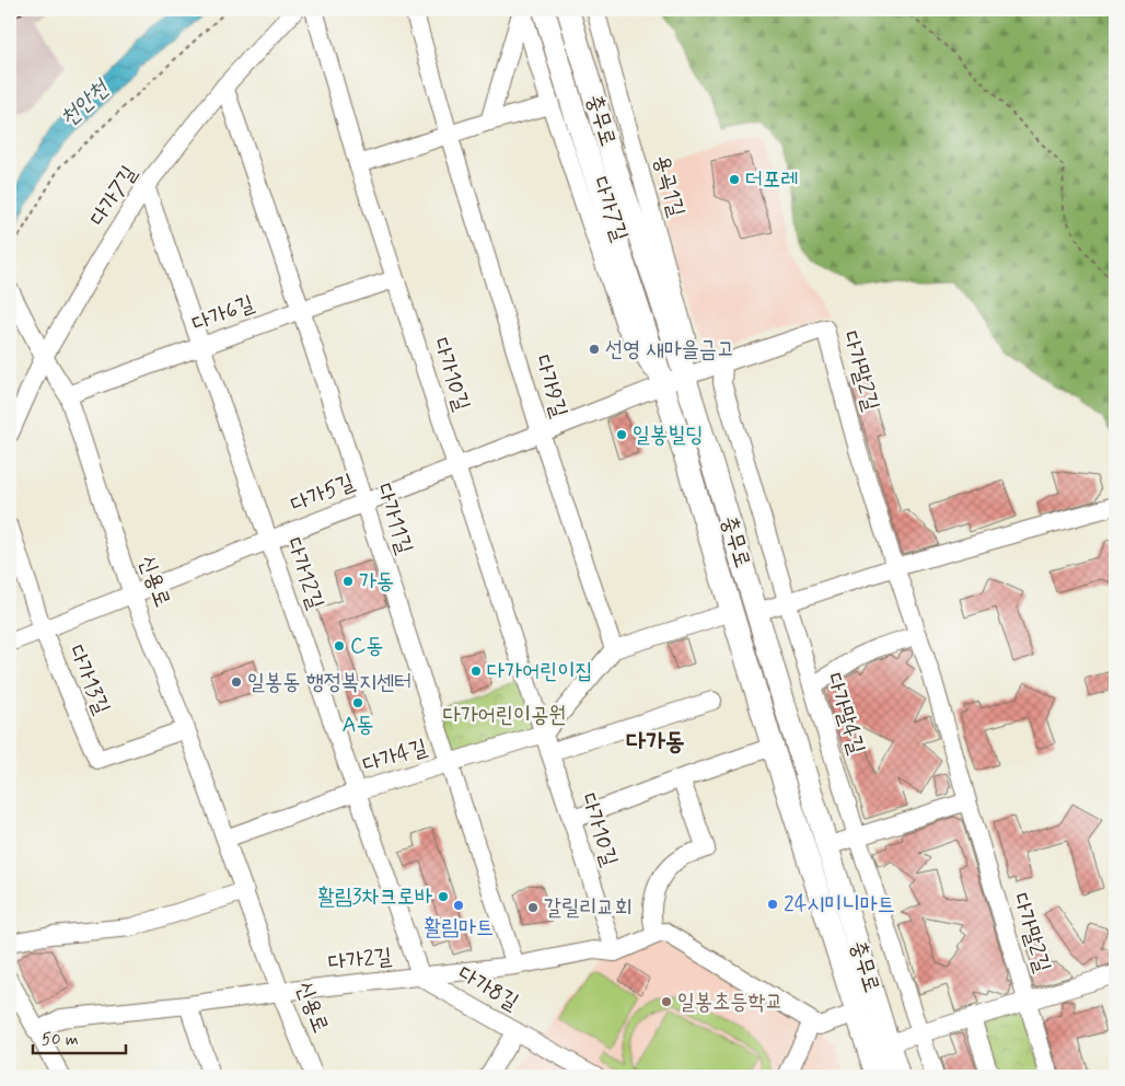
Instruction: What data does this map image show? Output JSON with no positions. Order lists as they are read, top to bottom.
{
  "streets": {
    "main road": ["충무로"],
    "street": [
      "용곡1길",
      "다가7길",
      "다가6길",
      "다가말2길",
      "다가10길",
      "다가9길",
      "다가5길",
      "다가11길",
      "다가12길",
      "신용로",
      "다가13길",
      "다가말4길",
      "다가4길",
      "다가2길",
      "다가8길"
    ]
  },
  "crossings": [
    ["충무로", "용곡1길"],
    ["충무로", "다가7길"],
    ["충무로", "다가말2길"],
    ["충무로", "다가5길"],
    ["용곡1길", "다가말2길"],
    ["용곡1길", "다가5길"],
    ["다가7길", "다가5길"],
    ["다가7길", "다가11길"],
    ["다가7길", "다가12길"],
    ["다가7길", "신용로"],
    ["다가6길", "다가10길"],
    ["다가6길", "다가11길"],
    ["다가6길", "다가12길"],
    ["다가6길", "신용로"],
    ["다가말2길", "다가5길"],
    ["다가말2길", "다가말4길"],
    ["다가10길", "다가5길"],
    ["다가10길", "다가4길"],
    ["다가10길", "다가2길"],
    ["다가9길", "다가5길"],
    ["다가5길", "다가11길"],
    ["다가5길", "다가12길"],
    ["다가5길", "신용로"],
    ["다가5길", "다가13길"],
    ["다가11길", "다가4길"],
    ["다가11길", "다가2길"],
    ["다가12길", "다가4길"],
    ["다가12길", "다가2길"],
    ["다가12길", "다가8길"],
    ["신용로", "다가13길"],
    ["신용로", "다가4길"],
    ["신용로", "다가2길"],
    ["다가2길", "다가8길"]
  ],
  "districts": ["다가동"],
  "water": ["천안천"],
  "parks": ["다가어린이공원"],
  "places": [
    "더포레",
    "선영 새마을금고",
    "일봉빌딩",
    "가동",
    "C동",
    "다가어린이집",
    "일봉동 행정복지센터",
    "A동",
    "활림3차크로바",
    "24시미니마트",
    "활림마트",
    "갈릴리교회",
    "일봉초등학교"
  ],
  "scale_bar": "50 m"
}
